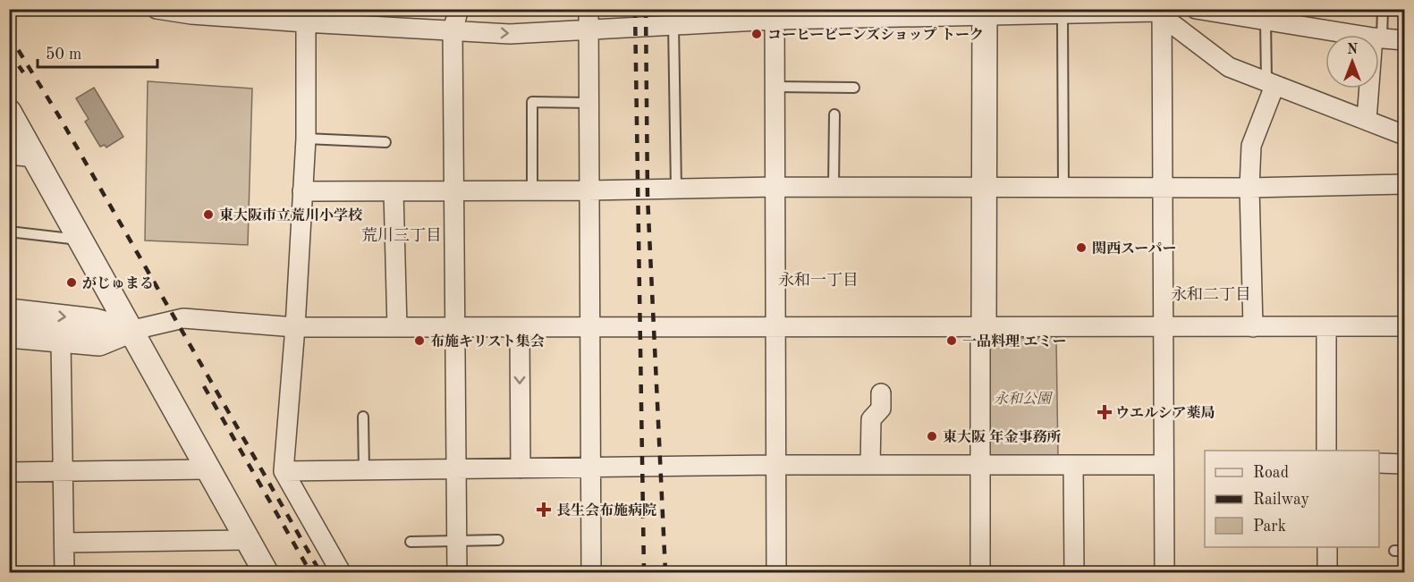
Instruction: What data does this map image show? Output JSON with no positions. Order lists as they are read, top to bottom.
{
  "districts": ["荒川三丁目", "永和一丁目", "永和二丁目"],
  "parks": ["永和公園"],
  "places": {
    "other": [
      "コーヒービーンズショップ トーク",
      "東大阪市立荒川小学校",
      "関西スーパー",
      "がじゅまる",
      "布施キリスト集会",
      "一品料理 エミー",
      "東大阪 年金事務所"
    ],
    "health": ["ウエルシア薬局", "長生会布施病院"]
  },
  "legend": ["Road", "Railway", "Park"],
  "scale_bar": "50 m",
  "north": "top"
}
